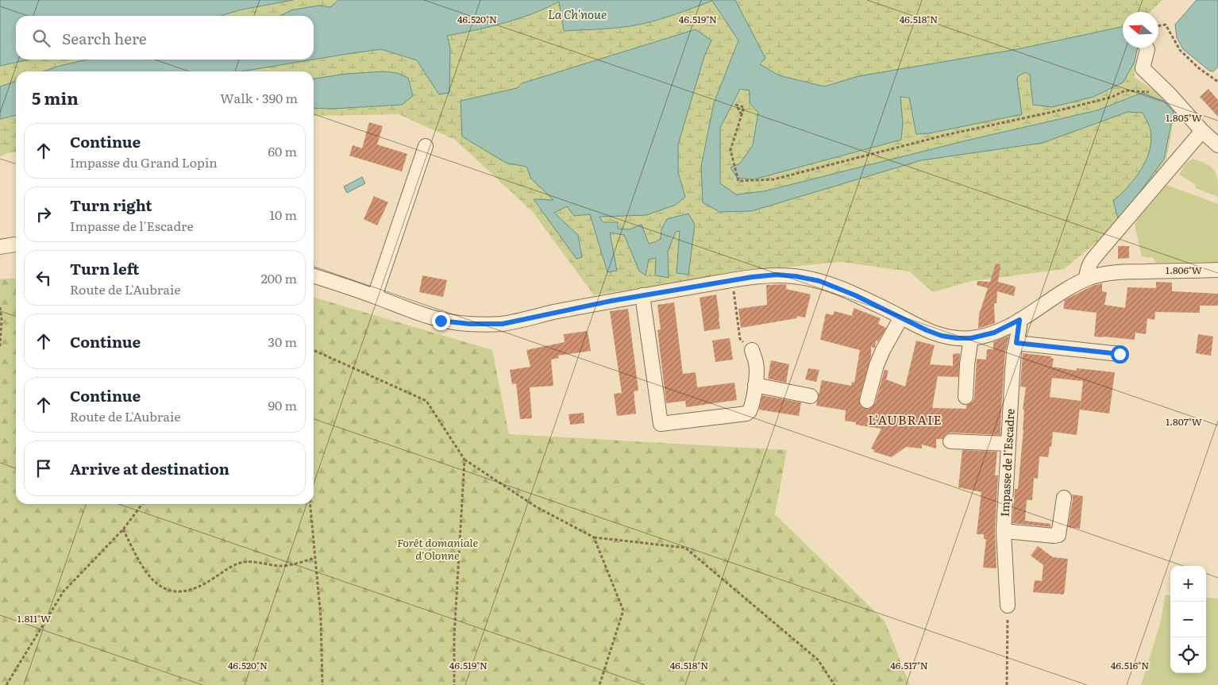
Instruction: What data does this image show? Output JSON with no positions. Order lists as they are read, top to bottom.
{
  "streets": {
    "street": ["Impasse de l'Escadre"]
  },
  "districts": ["L'AUBRAIE"],
  "water": ["La Ch'noue"],
  "parks": ["Forêt domaniale d'Olonne"],
  "north": "left",
  "page": {
    "search": "Search here",
    "heading": ["5 min", "Walk · 390 m"],
    "list": [
      ["Continue", "Impasse du Grand Lopin", "60 m"],
      ["Turn right", "Impasse de l'Escadre", "10 m"],
      ["Turn left", "Route de L'Aubraie", "200 m"],
      ["Continue", "30 m"],
      ["Continue", "Route de L'Aubraie", "90 m"],
      "Arrive at destination"
    ],
    "map_buttons": ["+", "−"]
  },
  "coordinates": [
    "46.520°N",
    "46.519°N",
    "46.518°N",
    "1.805°W",
    "1.806°W",
    "1.807°W",
    "1.811°W",
    "46.517°N",
    "46.516°N"
  ]
}
